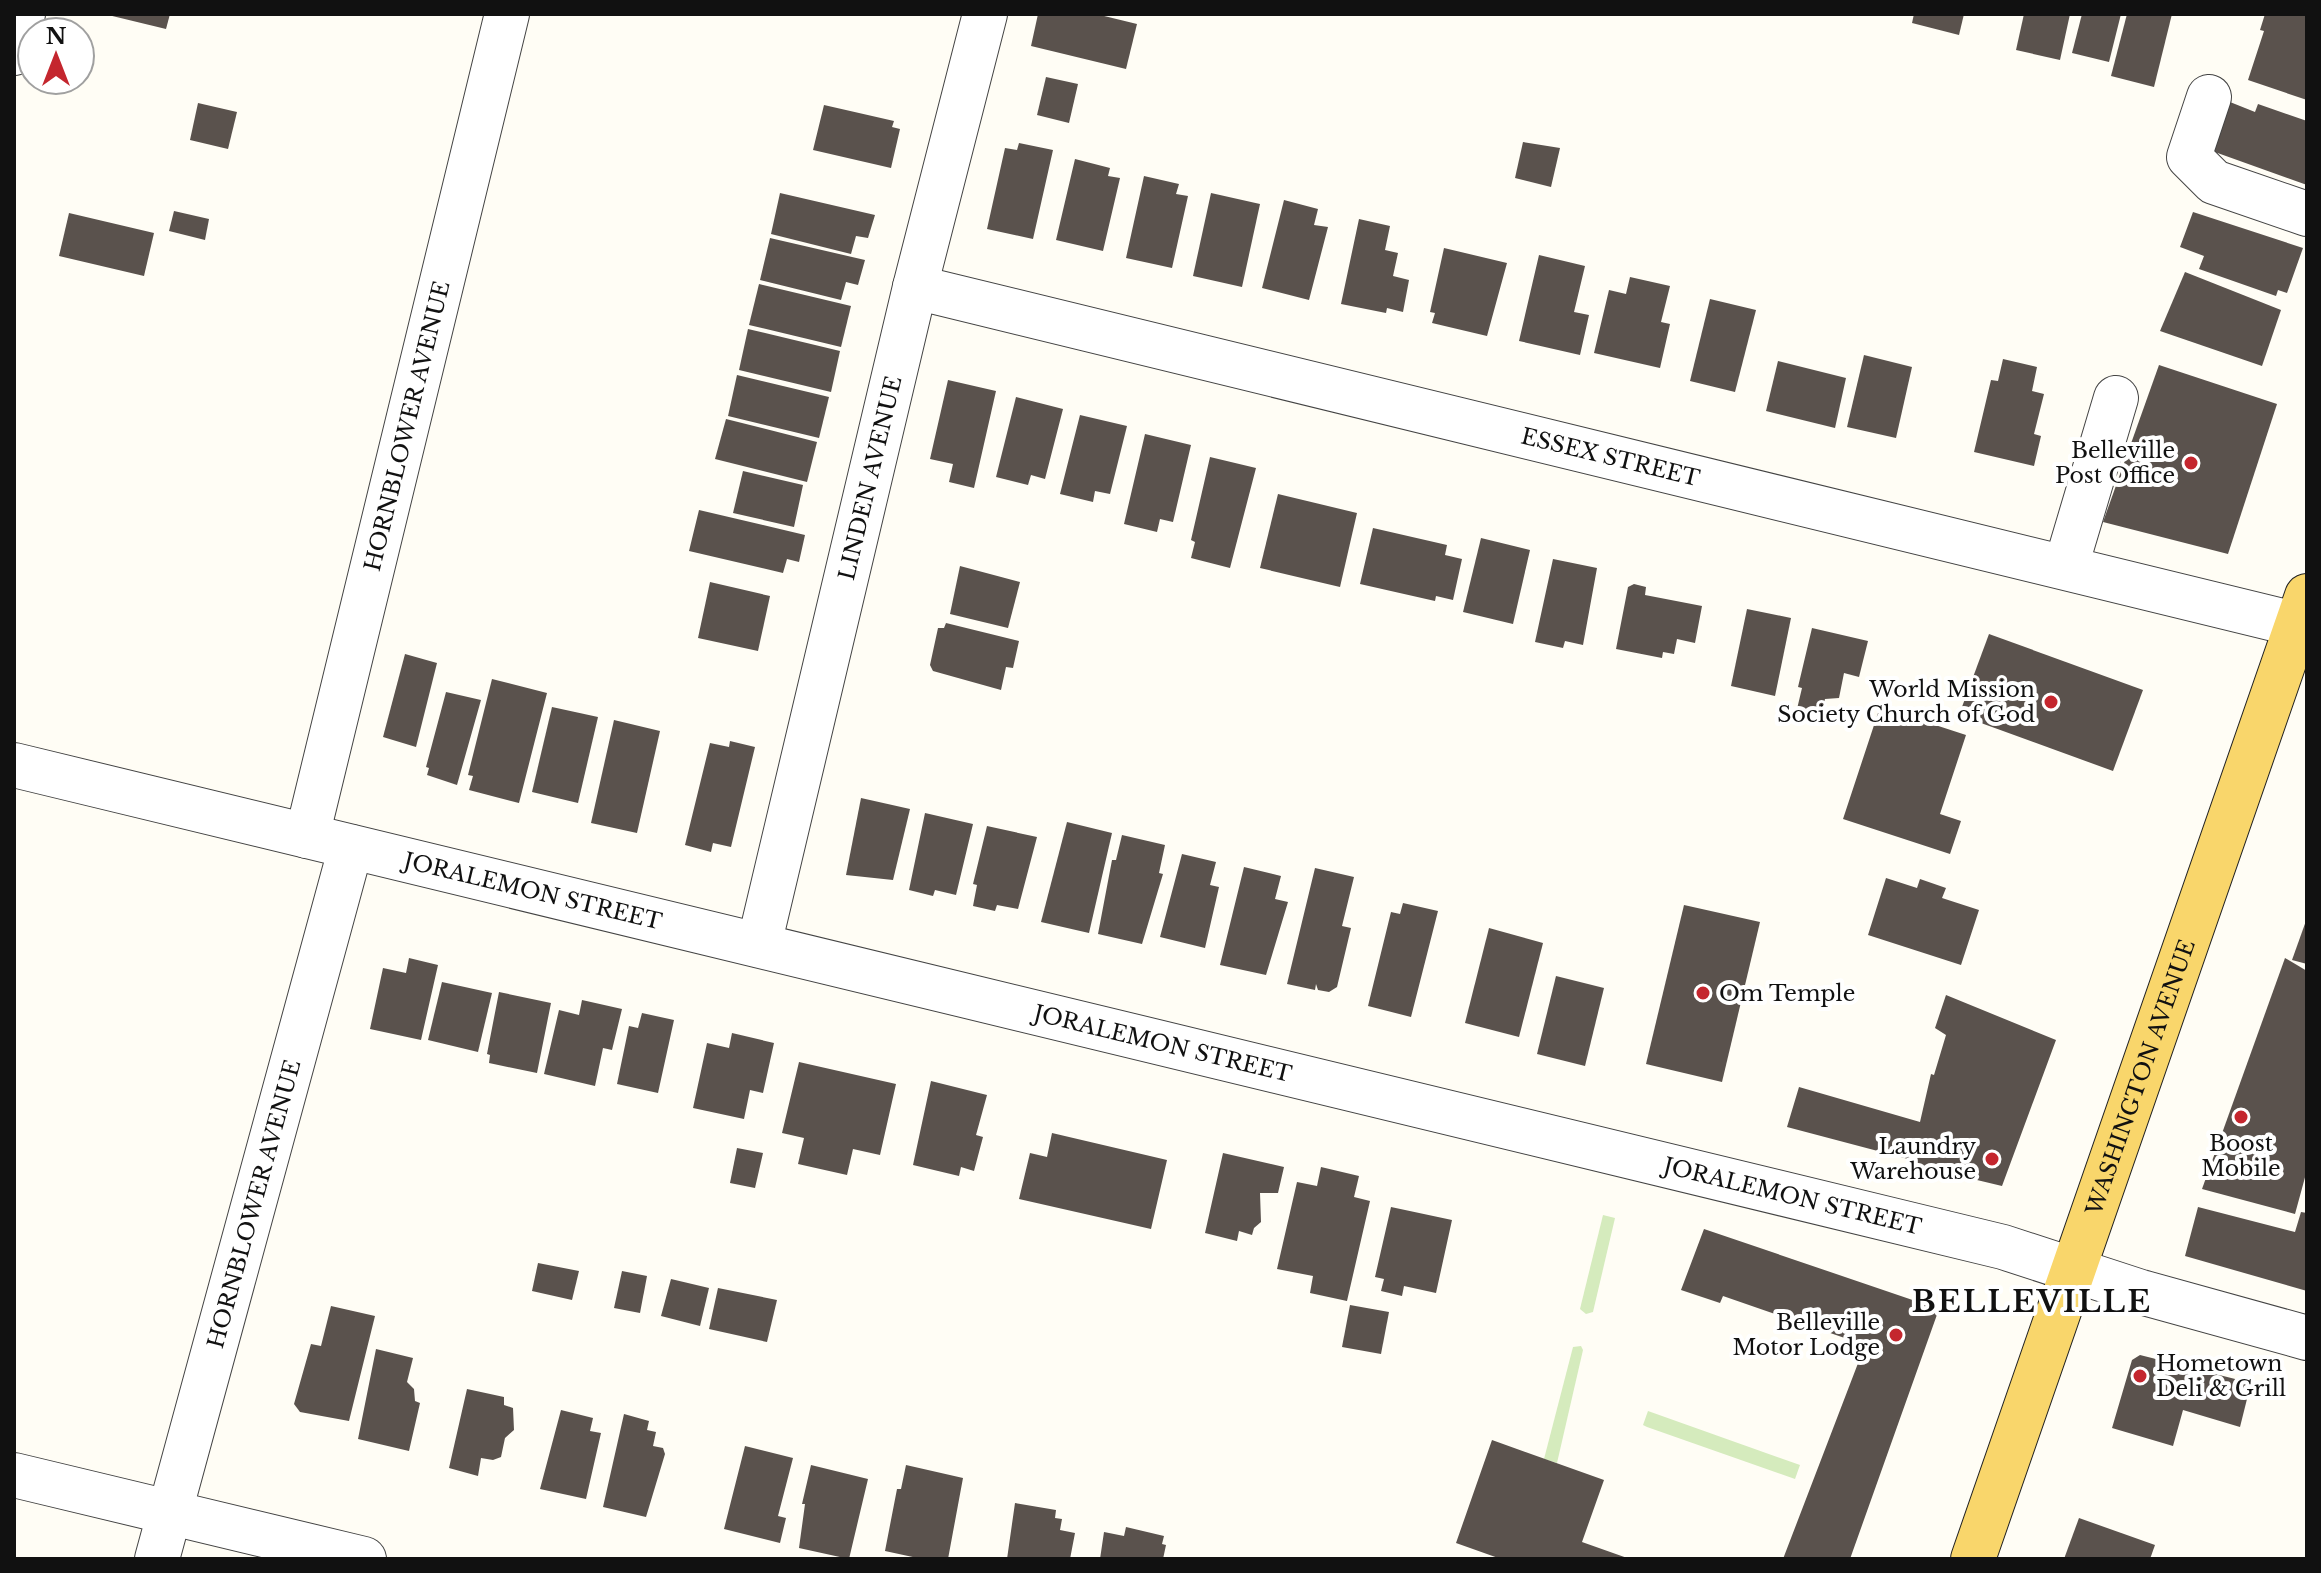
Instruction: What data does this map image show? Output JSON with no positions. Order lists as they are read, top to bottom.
{
  "streets": {
    "main road": ["WASHINGTON AVENUE"],
    "street": [
      "HORNBLOWER AVENUE",
      "ESSEX STREET",
      "LINDEN AVENUE",
      "JORALEMON STREET"
    ]
  },
  "crossings": [
    ["HORNBLOWER AVENUE", "JORALEMON STREET"],
    ["ESSEX STREET", "LINDEN AVENUE"],
    ["ESSEX STREET", "WASHINGTON AVENUE"],
    ["LINDEN AVENUE", "JORALEMON STREET"],
    ["JORALEMON STREET", "WASHINGTON AVENUE"]
  ],
  "districts": ["BELLEVILLE"],
  "places": [
    "Belleville Post Office",
    "World Mission Society Church of God",
    "Om Temple",
    "Boost Mobile",
    "Laundry Warehouse",
    "Belleville Motor Lodge",
    "Hometown Deli & Grill"
  ],
  "north": "top"
}
